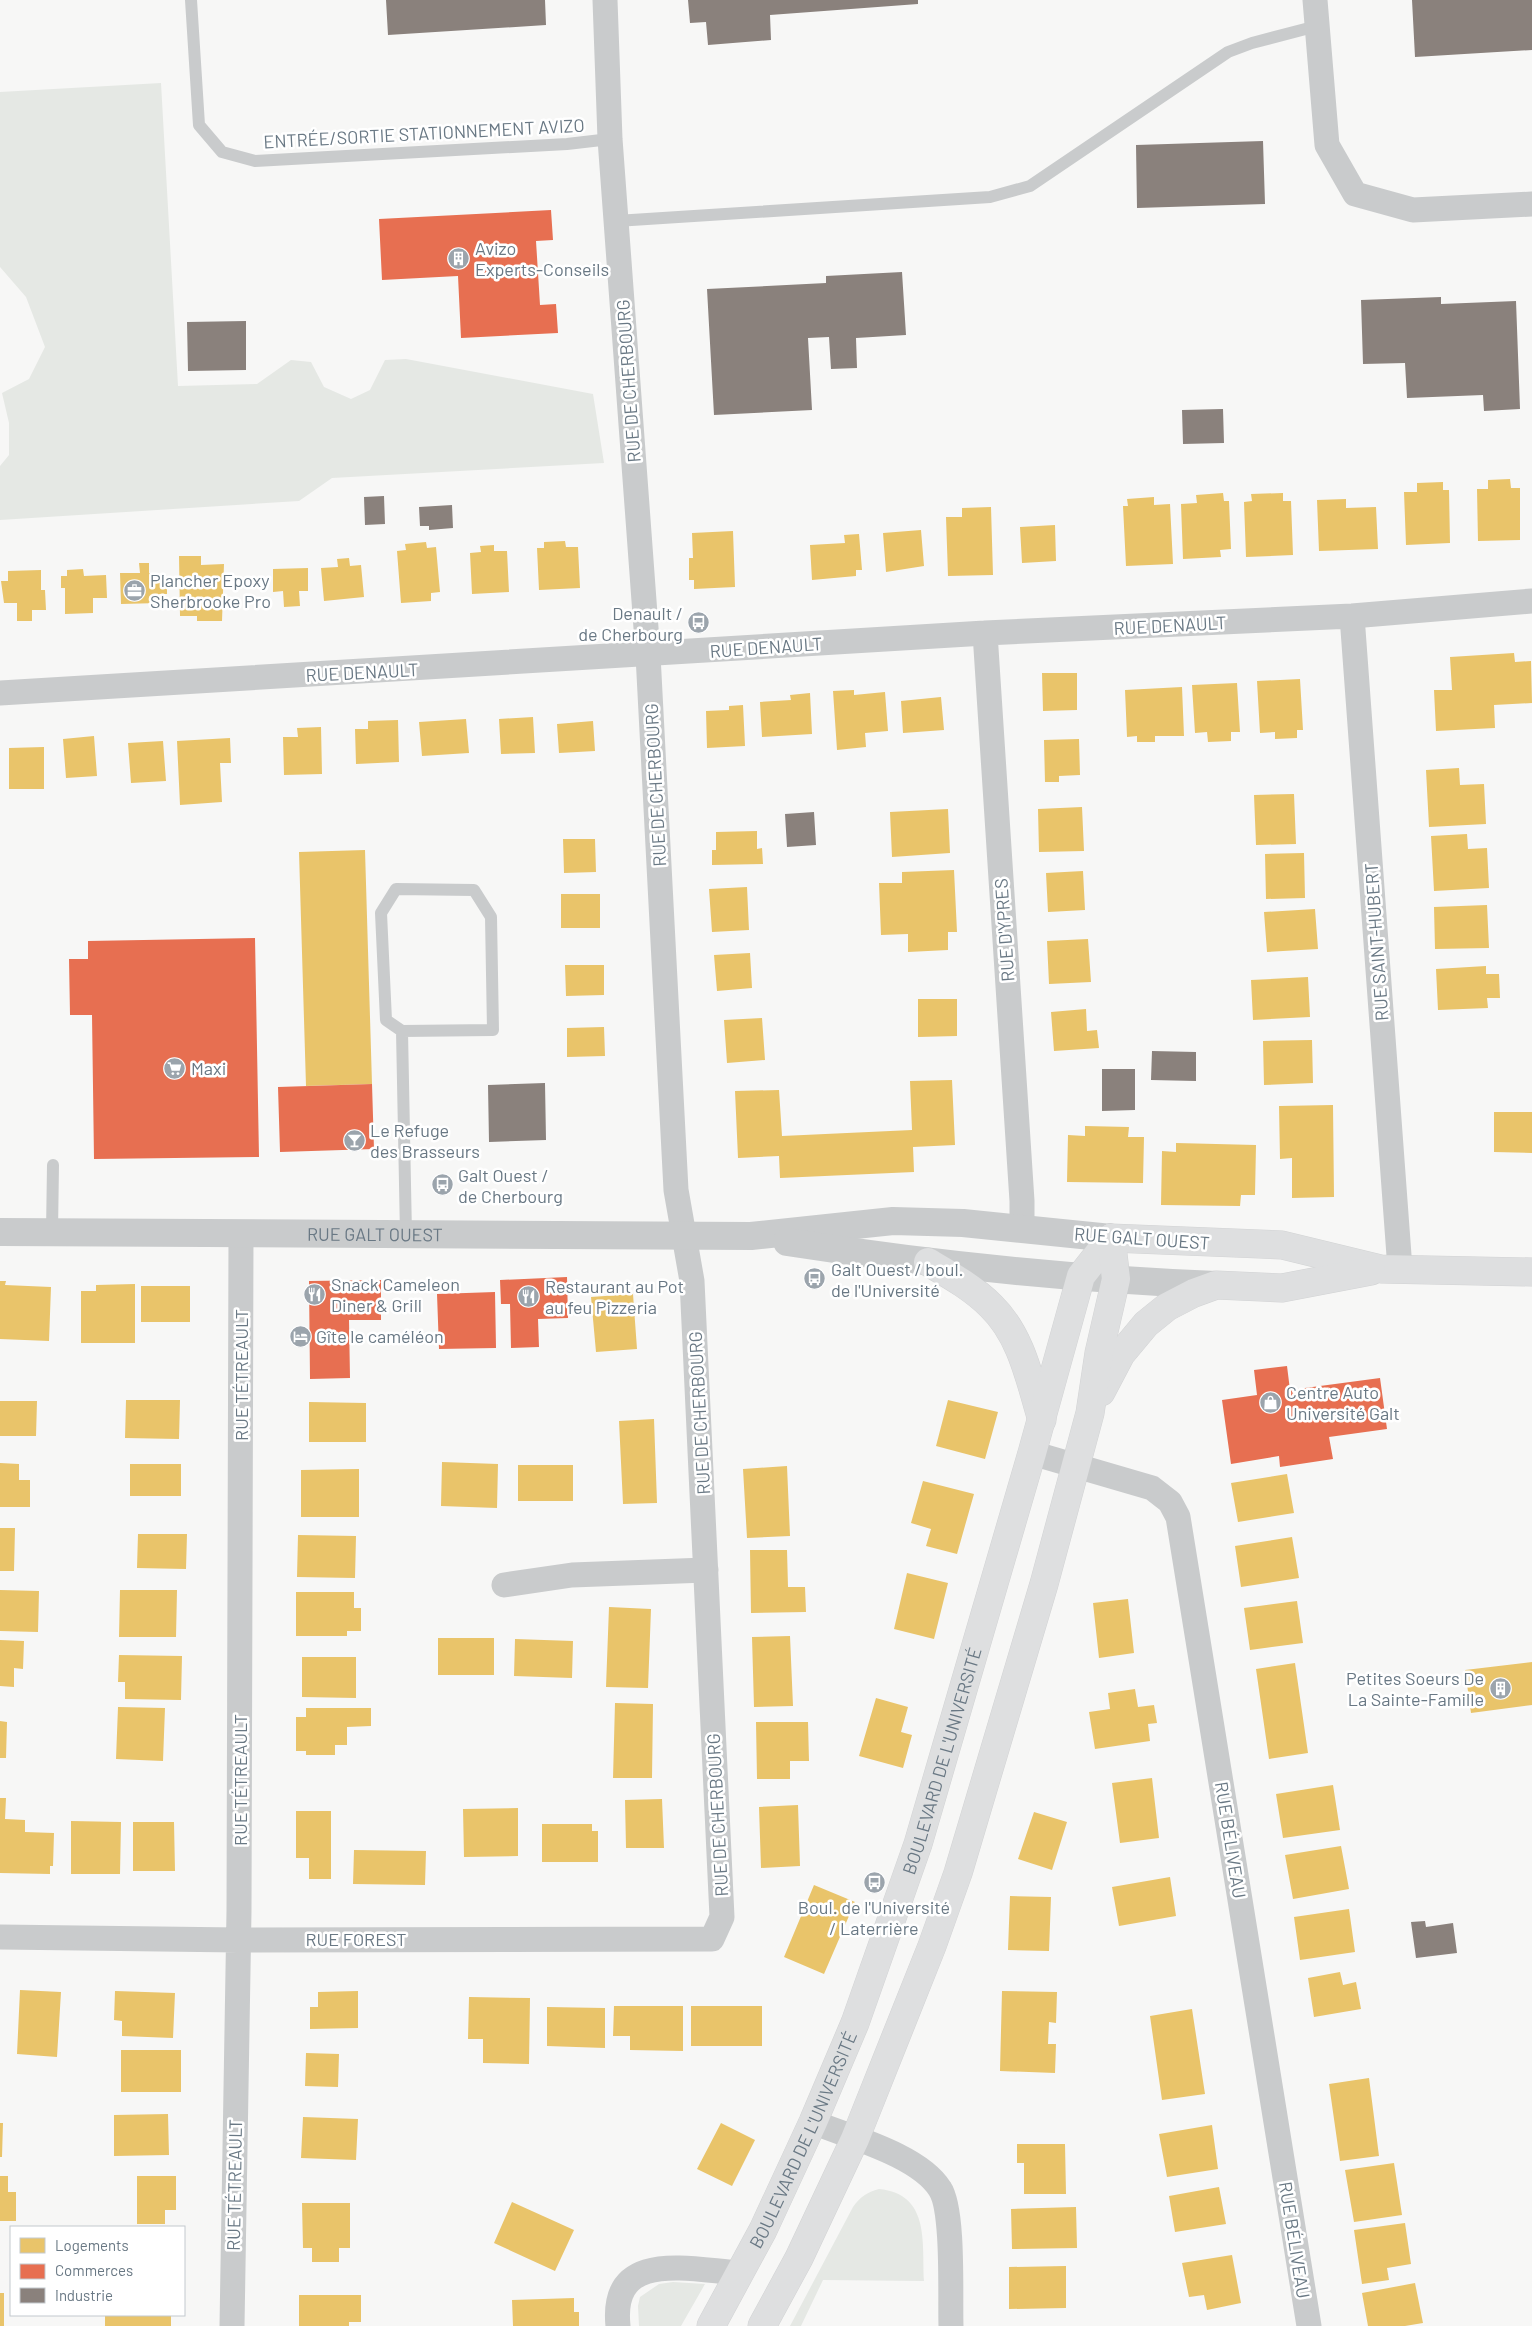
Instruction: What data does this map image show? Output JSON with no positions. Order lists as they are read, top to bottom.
{
  "streets": {
    "main road": ["RUE GALT OUEST", "BOULEVARD DE L'UNIVERSITÉ"],
    "street": [
      "RUE DE CHERBOURG",
      "RUE DENAULT",
      "RUE D'YPRES",
      "RUE SAINT-HUBERT",
      "RUE TÉTREAULT",
      "RUE BÉLIVEAU",
      "RUE FOREST"
    ],
    "lane": ["ENTRÉE/SORTIE STATIONNEMENT AVIZO"]
  },
  "crossings": [
    ["ENTRÉE/SORTIE STATIONNEMENT AVIZO", "RUE DE CHERBOURG"],
    ["RUE DE CHERBOURG", "RUE DENAULT"],
    ["RUE DE CHERBOURG", "RUE GALT OUEST"],
    ["RUE DE CHERBOURG", "RUE FOREST"],
    ["RUE DENAULT", "RUE D'YPRES"],
    ["RUE DENAULT", "RUE SAINT-HUBERT"],
    ["RUE D'YPRES", "RUE GALT OUEST"],
    ["RUE SAINT-HUBERT", "RUE GALT OUEST"],
    ["RUE GALT OUEST", "RUE TÉTREAULT"],
    ["RUE GALT OUEST", "BOULEVARD DE L'UNIVERSITÉ"],
    ["RUE TÉTREAULT", "RUE FOREST"],
    ["BOULEVARD DE L'UNIVERSITÉ", "RUE BÉLIVEAU"]
  ],
  "places": {
    "building": ["Avizo Experts-Conseils", "Petites Soeurs De La Sainte-Famille"],
    "office": ["Plancher Epoxy Sherbrooke Pro"],
    "bus stop": [
      "Denault / de Cherbourg",
      "Galt Ouest / de Cherbourg",
      "Galt Ouest / boul. de l'Université",
      "Boul. de l'Université / Laterrière"
    ],
    "supermarket": ["Maxi"],
    "bar": ["Le Refuge des Brasseurs"],
    "restaurant": ["Snack Cameleon Diner & Grill", "Restaurant au Pot au feu Pizzeria"],
    "hotel": ["Gîte le caméléon"],
    "shop": ["Centre Auto Université Galt"]
  },
  "legend": ["Logements", "Commerces", "Industrie"]
}
